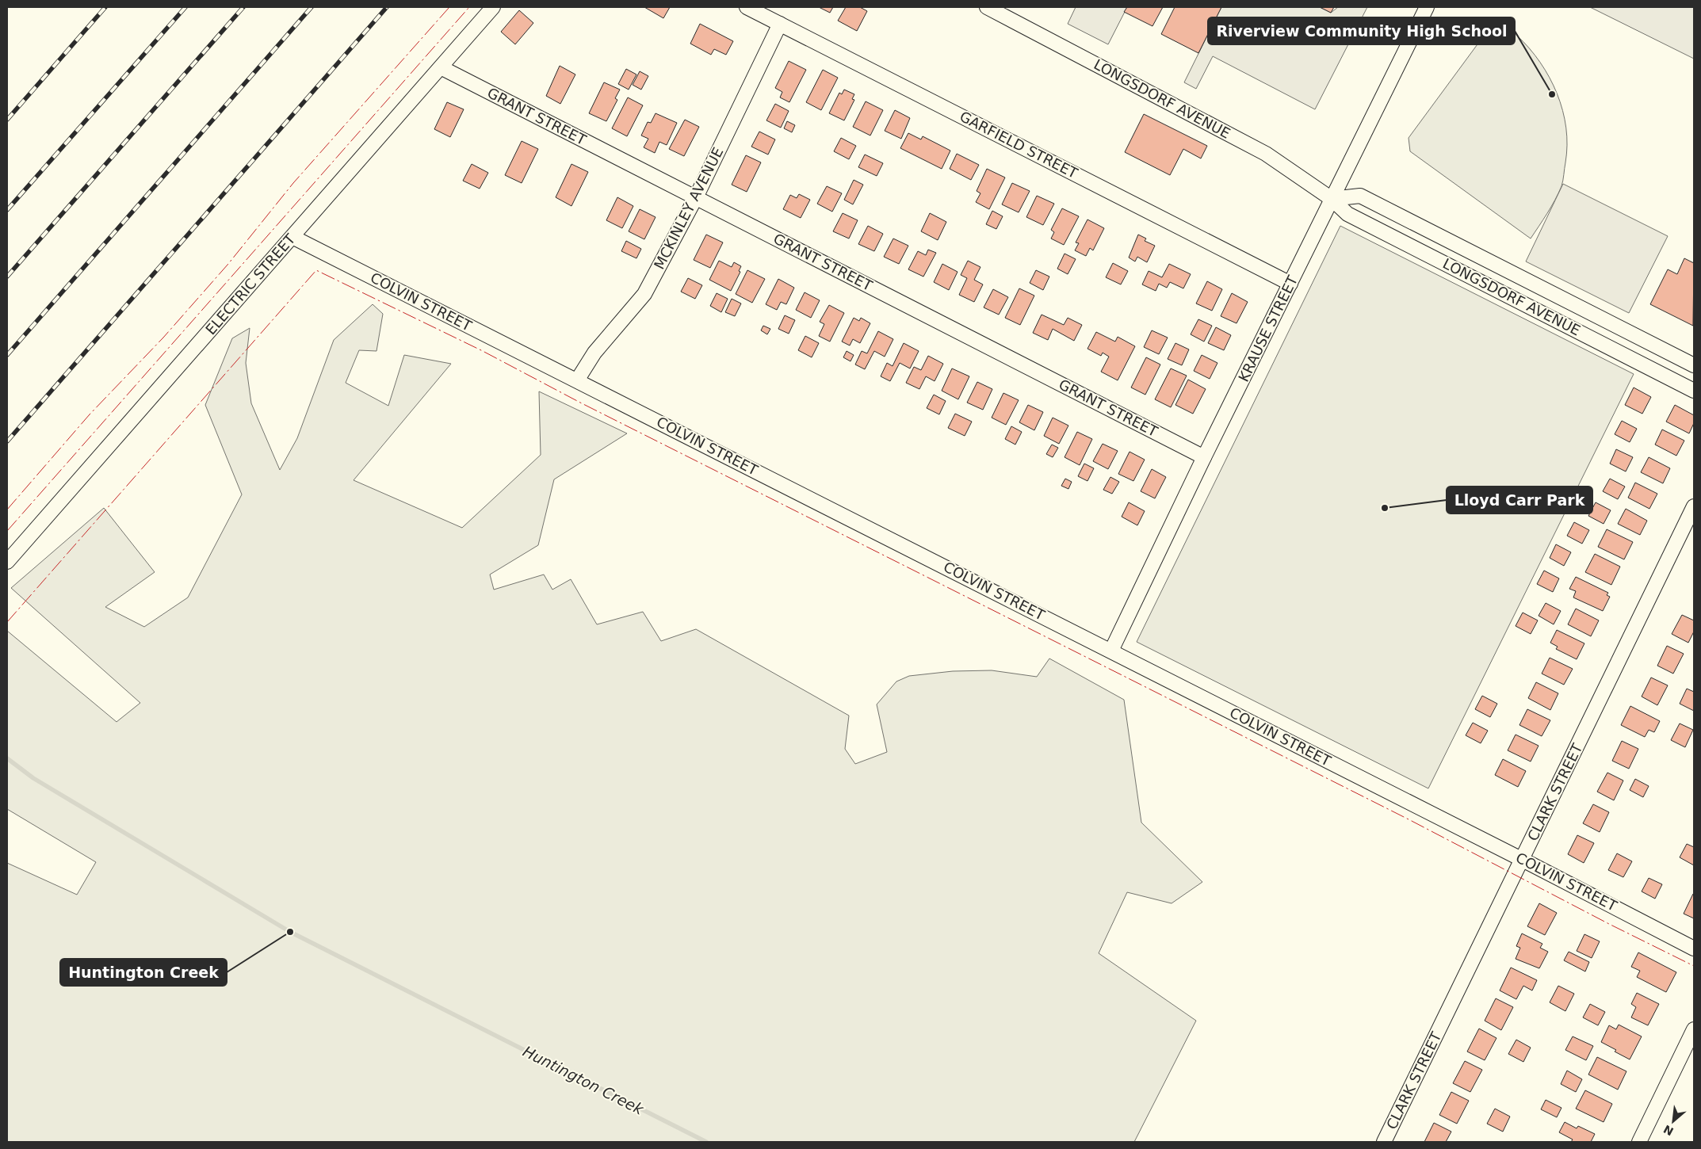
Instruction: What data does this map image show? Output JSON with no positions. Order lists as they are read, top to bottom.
{
  "streets": {
    "street": [
      "LONGSDORF AVENUE",
      "GRANT STREET",
      "GARFIELD STREET",
      "MCKINLEY AVENUE",
      "ELECTRIC STREET",
      "COLVIN STREET",
      "KRAUSE STREET",
      "CLARK STREET"
    ]
  },
  "crossings": [
    ["LONGSDORF AVENUE", "KRAUSE STREET"],
    ["GRANT STREET", "MCKINLEY AVENUE"],
    ["GRANT STREET", "ELECTRIC STREET"],
    ["GRANT STREET", "KRAUSE STREET"],
    ["GARFIELD STREET", "MCKINLEY AVENUE"],
    ["GARFIELD STREET", "KRAUSE STREET"],
    ["MCKINLEY AVENUE", "COLVIN STREET"],
    ["ELECTRIC STREET", "COLVIN STREET"],
    ["COLVIN STREET", "KRAUSE STREET"],
    ["COLVIN STREET", "CLARK STREET"]
  ],
  "water": ["Huntington Creek"],
  "places": ["Riverview Community High School", "Lloyd Carr Park", "Huntington Creek"],
  "north": "bottom left"
}
